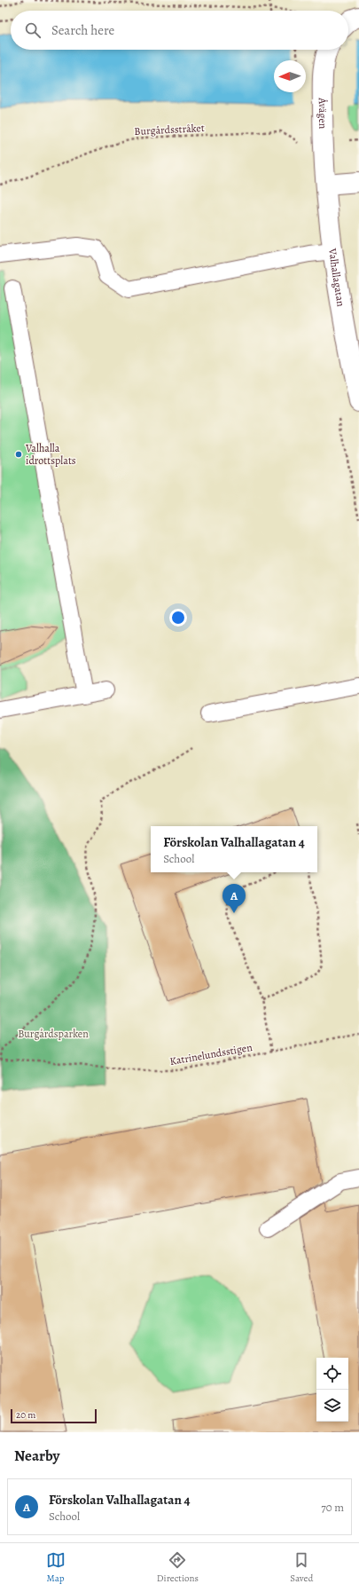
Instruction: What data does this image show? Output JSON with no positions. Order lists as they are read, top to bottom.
{
  "streets": {
    "street": ["Åvägen", "Valhallagatan"],
    "path": ["Burgårdsstråket", "Katrinelundsstigen"]
  },
  "crossings": [
    ["Åvägen", "Valhallagatan"]
  ],
  "parks": ["Burgårdsparken"],
  "places": ["Valhalla idrottsplats"],
  "scale_bar": "20 m",
  "north": "left",
  "page": {
    "search": "Search here",
    "popup": ["Förskolan Valhallagatan 4", "School"],
    "pins": "A",
    "scale": "20 m",
    "heading": "Nearby",
    "list": [
      {
        "mark": "A",
        "name": "Förskolan Valhallagatan 4",
        "note": "School",
        "value": "70 m"
      }
    ],
    "nav": ["Map", "Directions", "Saved"]
  }
}
